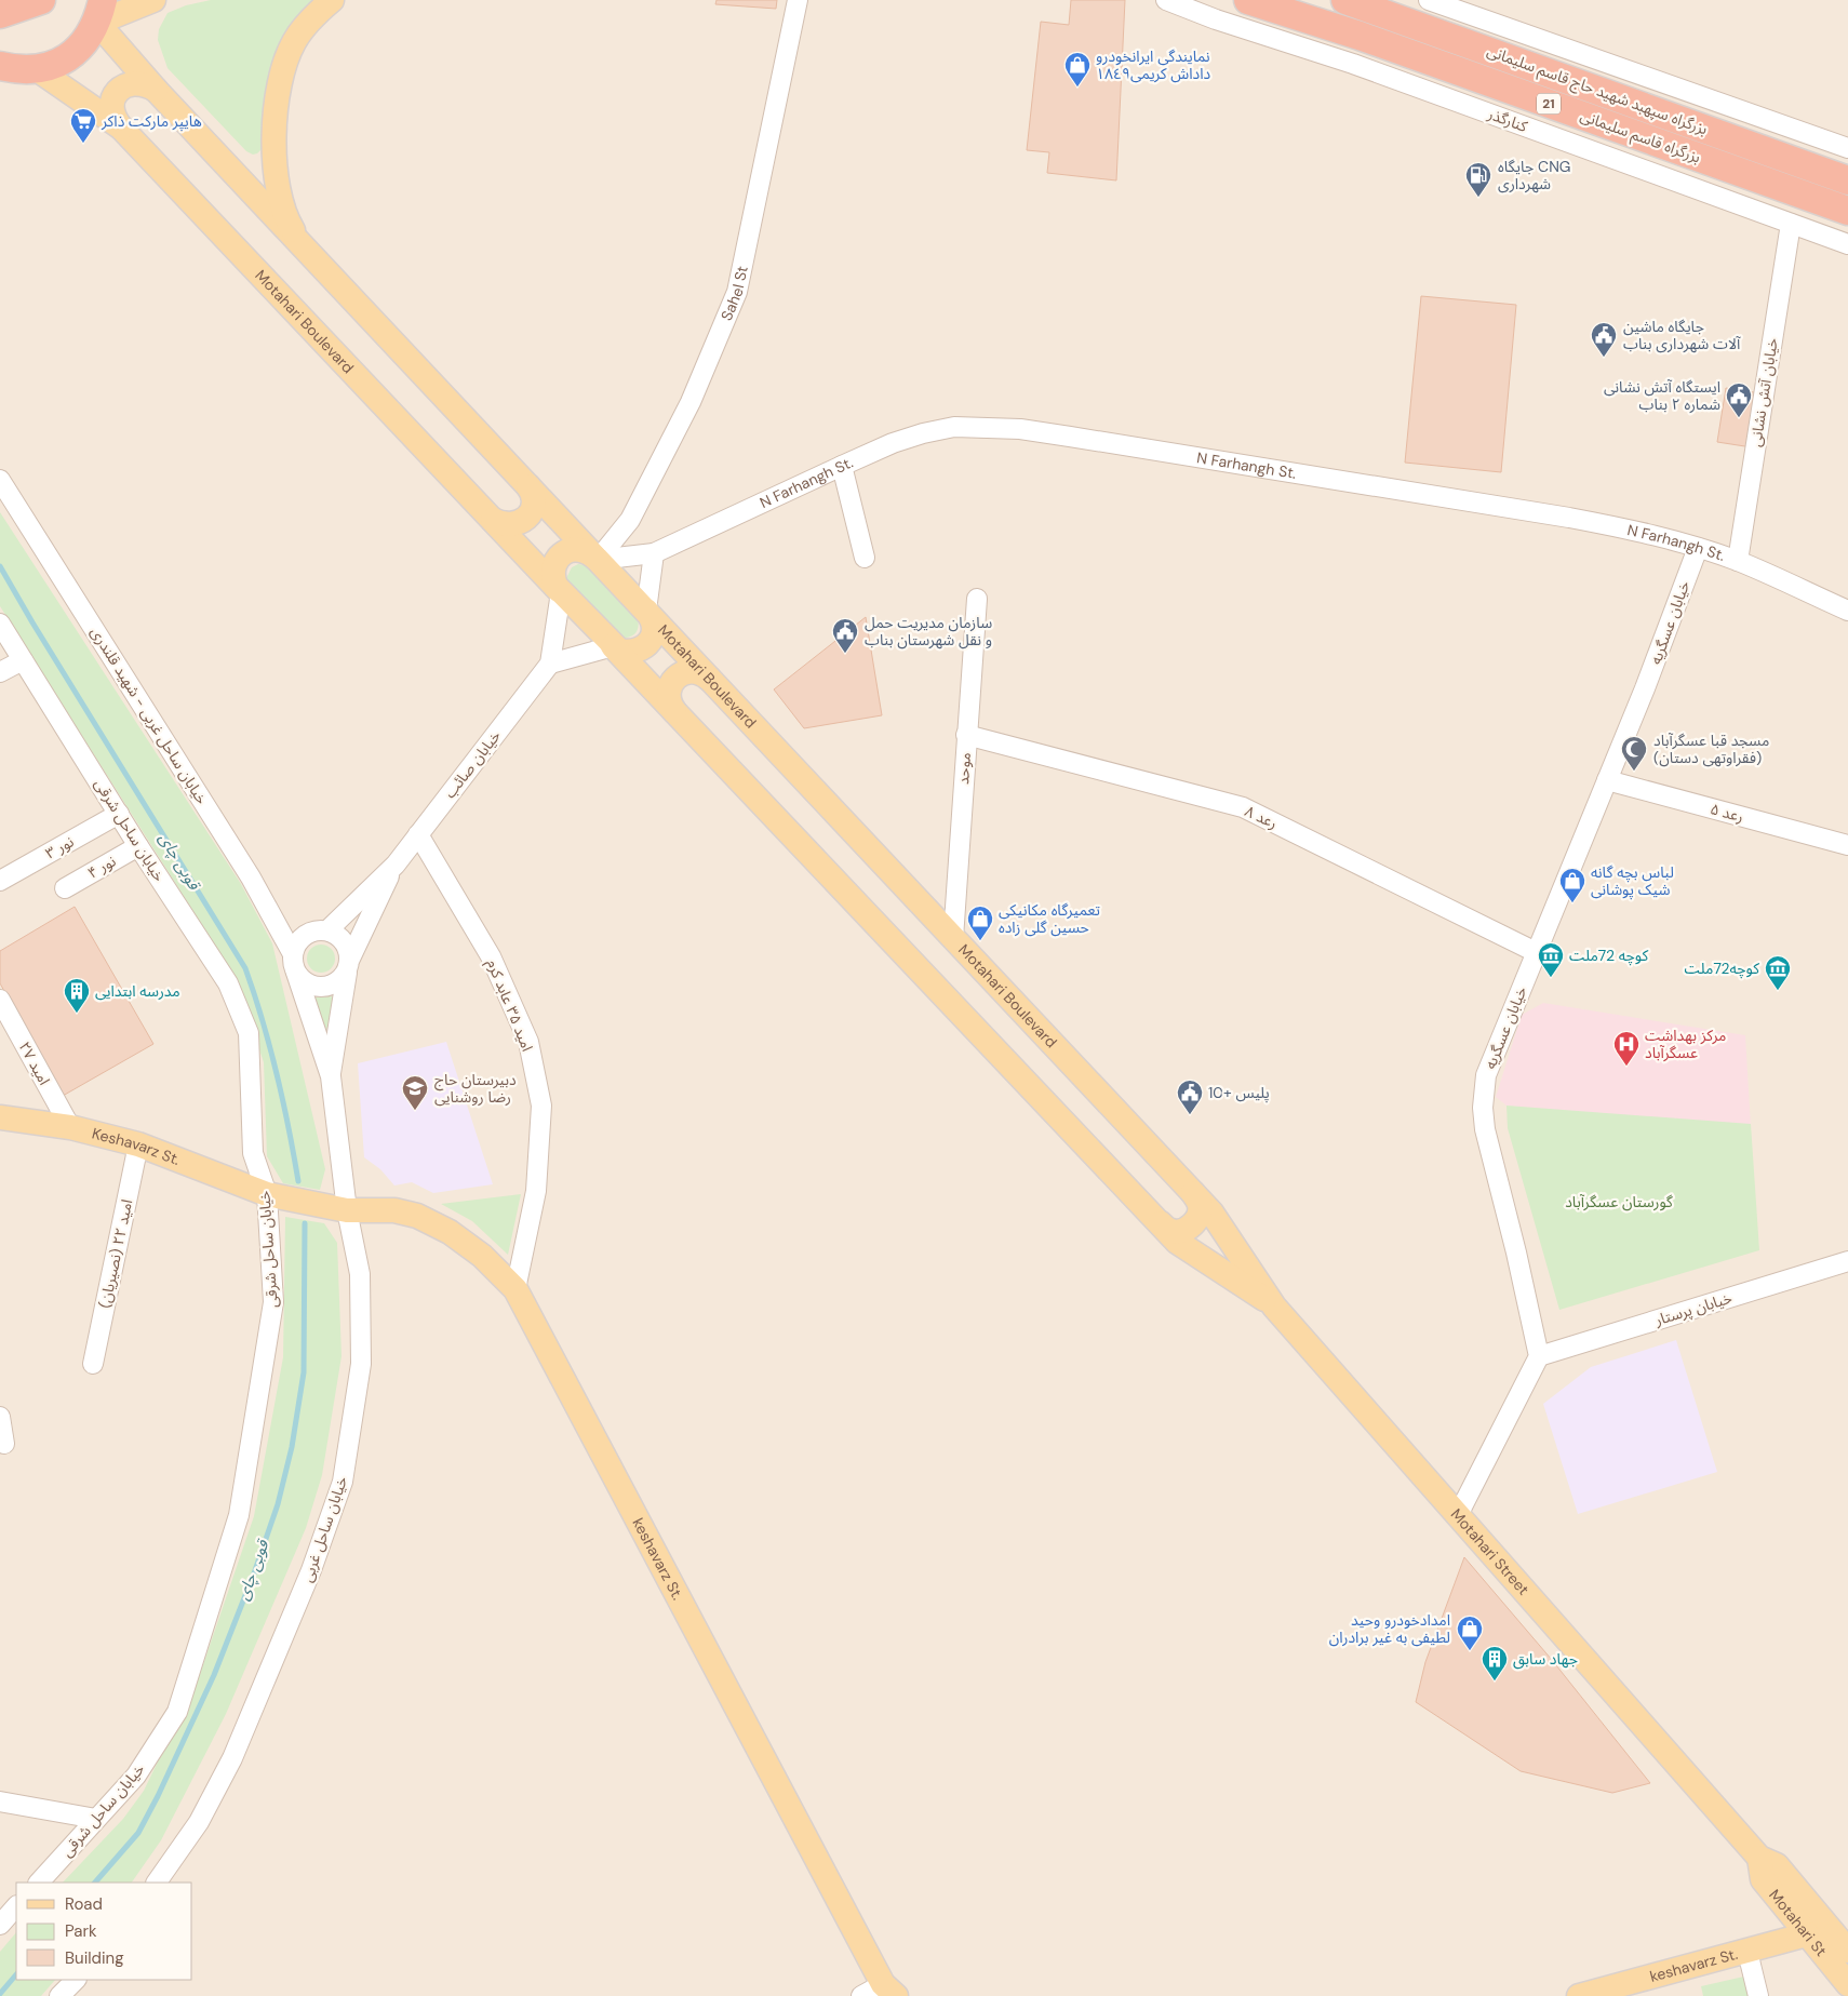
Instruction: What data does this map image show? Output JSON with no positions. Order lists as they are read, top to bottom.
{
  "streets": {
    "highway": ["بزرگراه سپهبد شهید حاج قاسم سلیمانی", "21", "بزرگراه قاسم سلیمانی"],
    "main road": [
      "Motahari Boulevard",
      "Keshavarz St.",
      "Motahari Street",
      "keshavarz St.",
      "Motahari St"
    ],
    "street": [
      "کنارگذر",
      "Sahel St",
      "خیابان آتش نشانی",
      "N Farhangh St.",
      "خیابان عسگریه",
      "خیابان ساحل غربی - شهید قلندری",
      "خیابان صائب",
      "موحد",
      "رعد ۵",
      "رعد ۸",
      "خیابان ساحل شرقی",
      "نور ۳",
      "نور ۴",
      "امید ۳۵ عابد کرم",
      "امید ۲۷",
      "امید ۲۲ (نصیریان)",
      "خیابان پرستار",
      "خیابان ساحل غربی"
    ]
  },
  "crossings": [
    ["کنارگذر", "خیابان آتش نشانی"],
    ["Sahel St", "Motahari Boulevard"],
    ["Sahel St", "N Farhangh St."],
    ["Motahari Boulevard", "N Farhangh St."],
    ["Motahari Boulevard", "خیابان صائب"],
    ["Motahari Boulevard", "موحد"],
    ["Motahari Boulevard", "Motahari Street"],
    ["خیابان آتش نشانی", "N Farhangh St."],
    ["N Farhangh St.", "خیابان عسگریه"],
    ["خیابان عسگریه", "رعد ۵"],
    ["خیابان عسگریه", "رعد ۸"],
    ["خیابان عسگریه", "خیابان پرستار"],
    ["خیابان ساحل غربی - شهید قلندری", "خیابان صائب"],
    ["خیابان ساحل غربی - شهید قلندری", "خیابان ساحل غربی"],
    ["خیابان صائب", "امید ۳۵ عابد کرم"],
    ["خیابان صائب", "خیابان ساحل غربی"],
    ["موحد", "رعد ۸"],
    ["خیابان ساحل شرقی", "نور ۳"],
    ["خیابان ساحل شرقی", "نور ۴"],
    ["خیابان ساحل شرقی", "Keshavarz St."],
    ["امید ۳۵ عابد کرم", "keshavarz St."],
    ["امید ۲۷", "Keshavarz St."],
    ["Keshavarz St.", "امید ۲۲ (نصیریان)"],
    ["Keshavarz St.", "خیابان ساحل غربی"],
    ["Keshavarz St.", "keshavarz St."],
    ["خیابان ساحل غربی", "keshavarz St."],
    ["Motahari Street", "Motahari St"],
    ["keshavarz St.", "Motahari St"]
  ],
  "water": ["قوبی چای"],
  "parks": ["گورستان عسگرآباد"],
  "places": {
    "shop": [
      "نمایندگی ایرانخودرو داداش کریمی١٨٤٩",
      "لباس بچه گانه شیک پوشانی",
      "تعمیرگاه مکانیکی حسین گلی زاده",
      "امدادخودرو وحید لطیفی به غیر برادران"
    ],
    "supermarket": ["هایپر مارکت ذاکر"],
    "fuel station": ["جایگاه CNG شهرداری"],
    "public building": [
      "جایگاه ماشین آلات شهرداری بناب",
      "ایستگاه آتش نشانی شماره ۲ بناب",
      "سازمان مدیریت حمل و نقل شهرستان بناب",
      "پلیس +10"
    ],
    "mosque": ["مسجد قبا عسگرآباد (فقراوتهی دستان)"],
    "museum": ["کوچه 72ملت", "کوچه72ملت"],
    "building": ["مدرسه ابتدایی", "جهاد سابق"],
    "hospital": ["مرکز بهداشت عسگرآباد"],
    "school or university": ["دبیرستان حاج رضا روشنایی"]
  },
  "legend": ["Road", "Park", "Building"]
}
